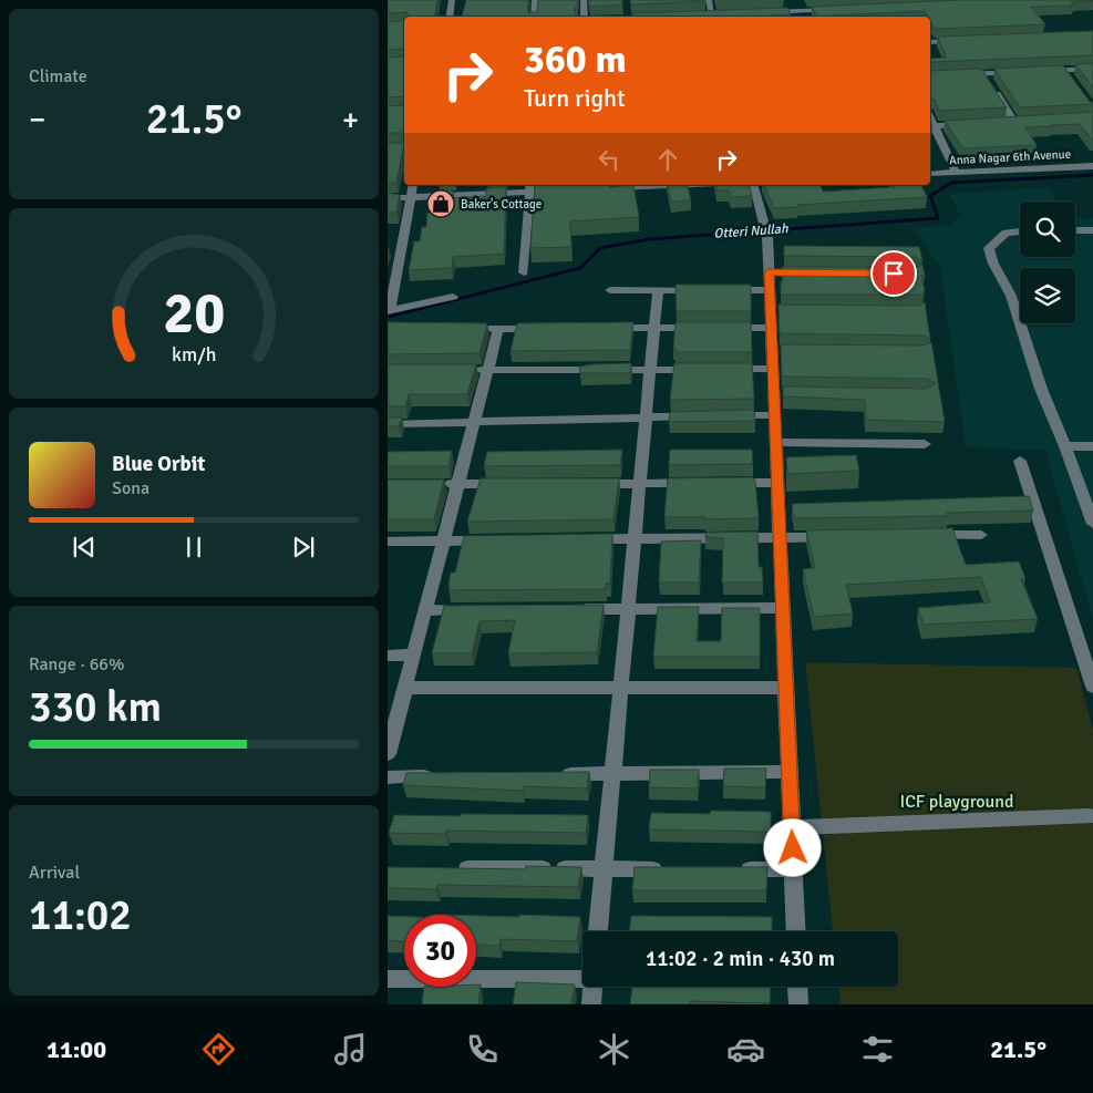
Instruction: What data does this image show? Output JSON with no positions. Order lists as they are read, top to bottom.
{
  "streets": {
    "street": ["Anna Nagar 6th Avenue"]
  },
  "water": ["Otteri Nullah"],
  "parks": ["ICF playground"],
  "places": {
    "shop": ["Baker's Cottage"]
  },
  "page": {
    "tile": [
      "Climate",
      ["Range · 66%", "330 km"],
      ["Arrival", "11:02"]
    ],
    "turn": ["360 m", "Turn right"],
    "heat": ["−", "21.5°", "+"],
    "song": ["Blue Orbit", "Sona"],
    "limit": "30",
    "trip": "11:02 · 2 min · 430 m",
    "tabs": ["11:00", "21.5°"],
    "gauge": ["20", "km/h"]
  }
}
